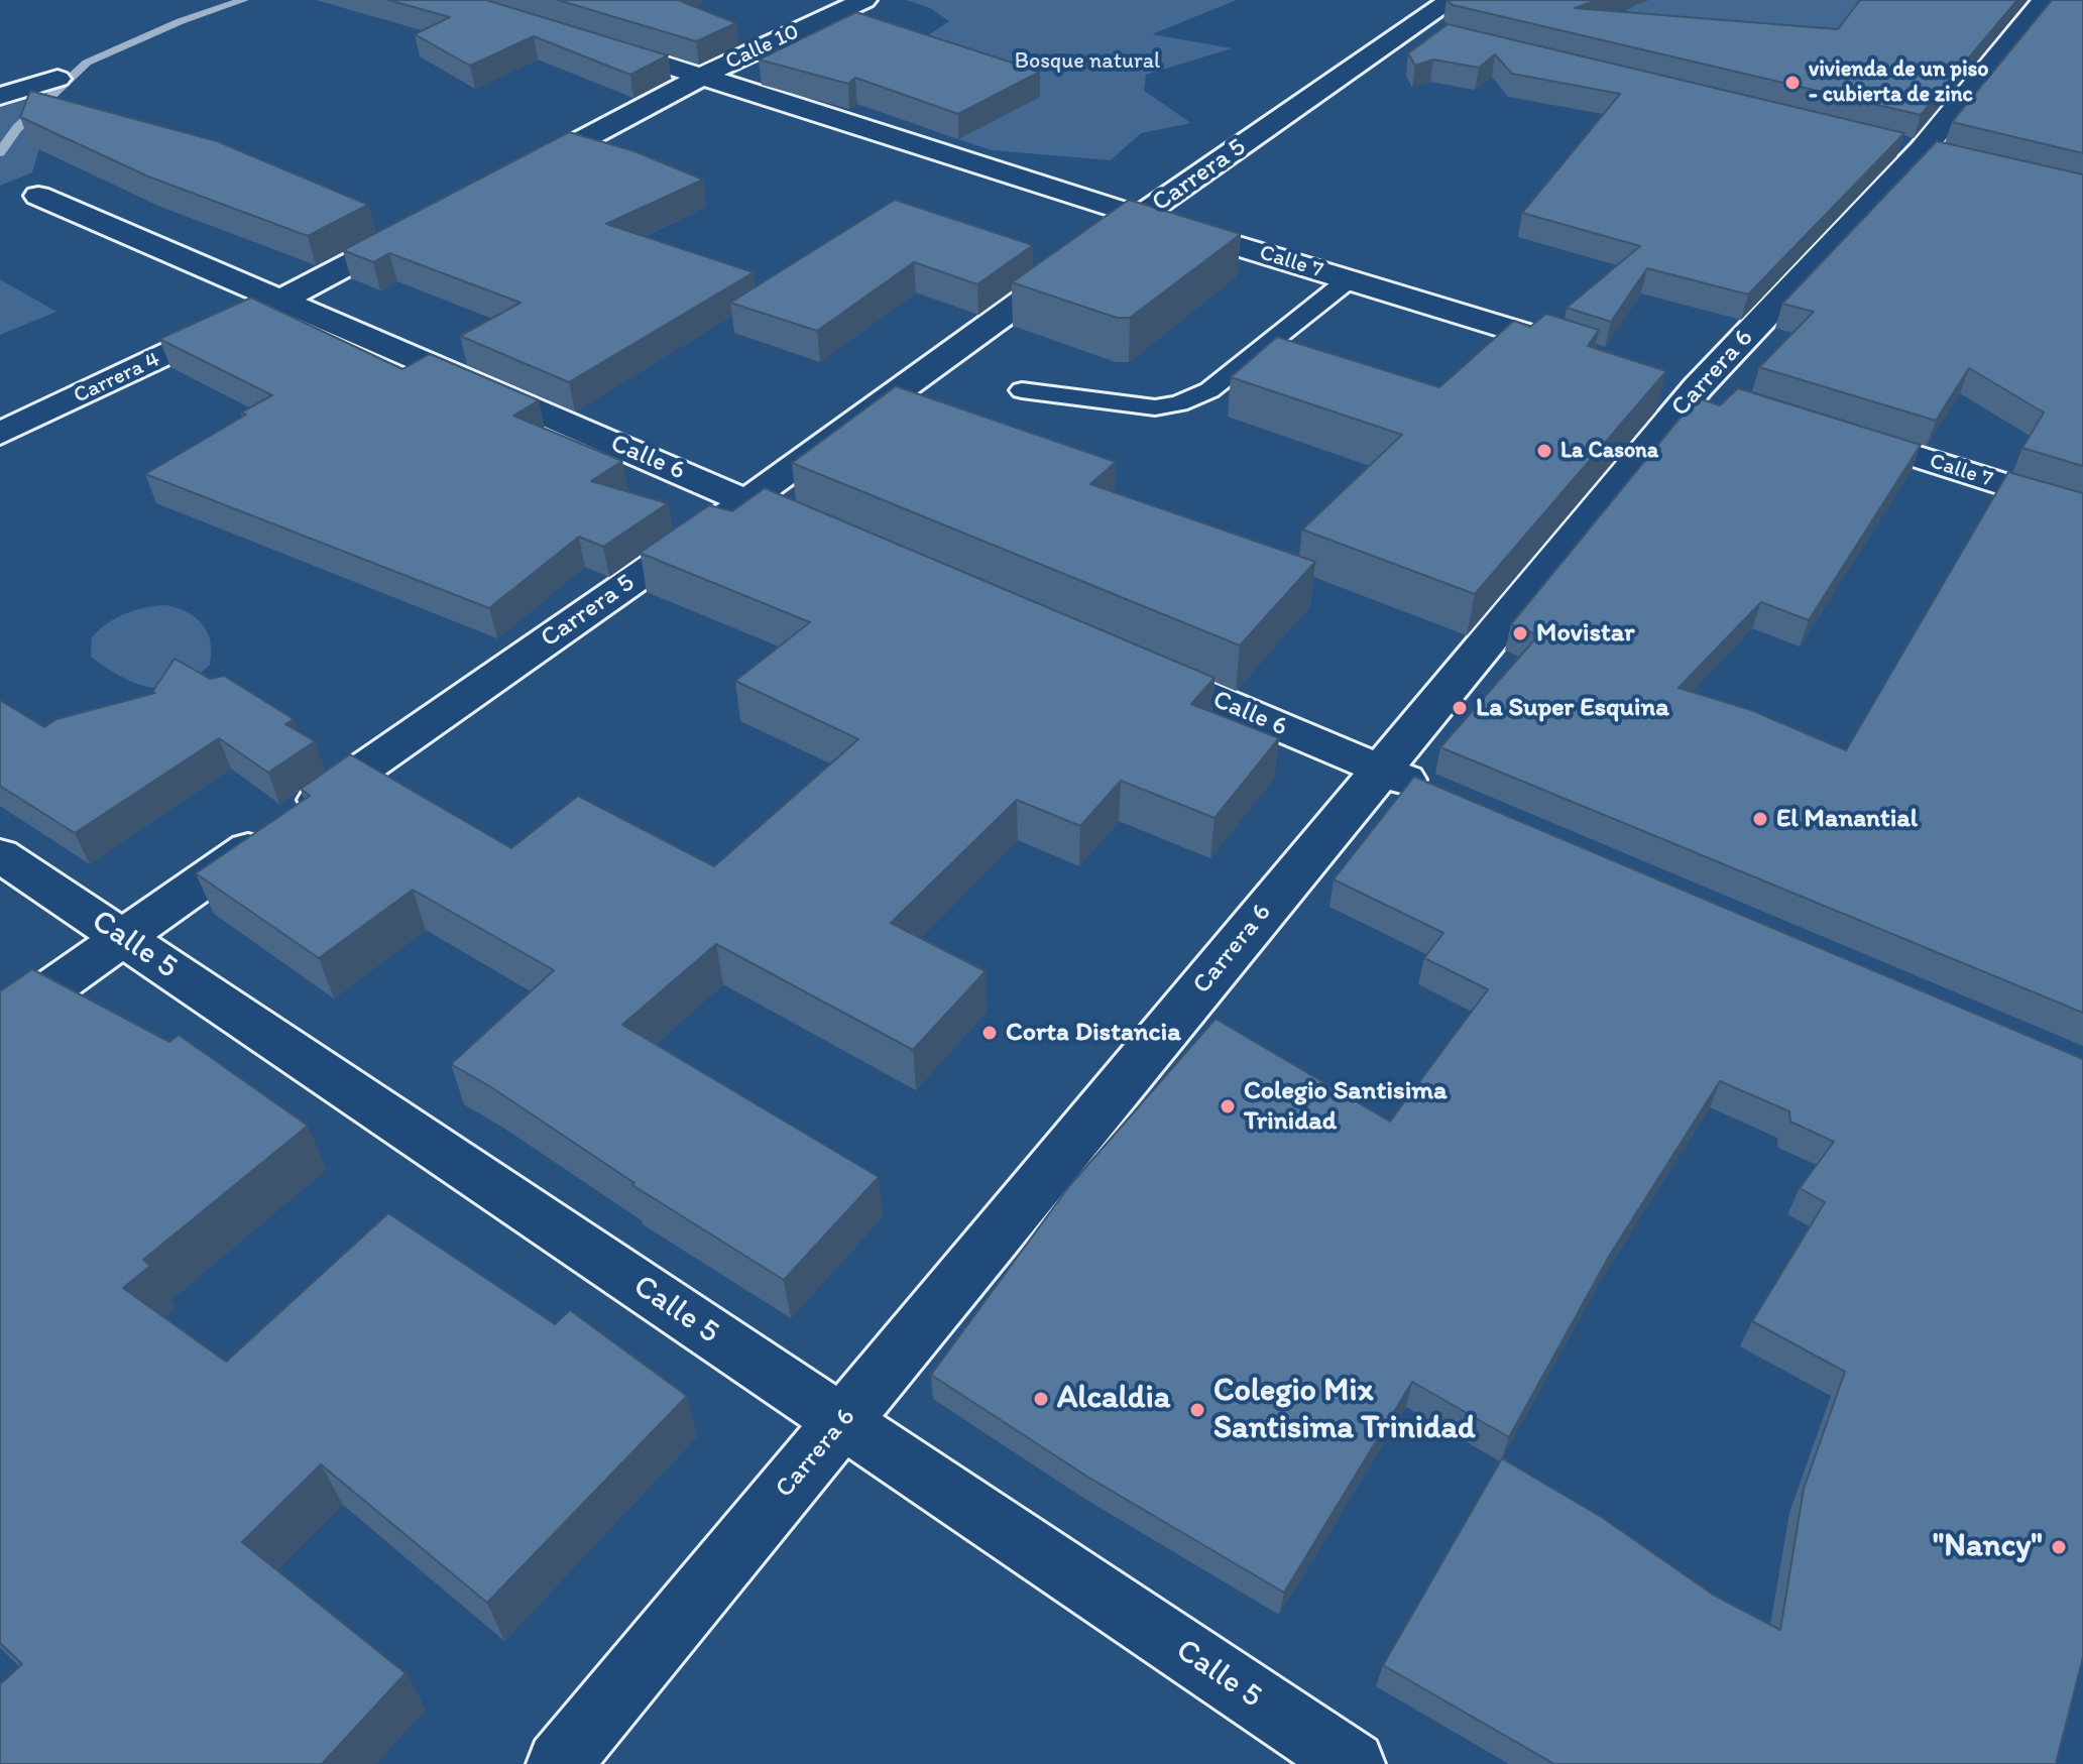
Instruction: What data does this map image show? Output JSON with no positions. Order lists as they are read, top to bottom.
{
  "streets": {
    "street": [
      "Calle 10",
      "Carrera 5",
      "Calle 7",
      "Carrera 6",
      "Carrera 4",
      "Calle 6",
      "Calle 5"
    ]
  },
  "crossings": [
    ["Calle 10", "Calle 7"],
    ["Carrera 5", "Calle 7"],
    ["Carrera 5", "Calle 6"],
    ["Carrera 5", "Calle 5"],
    ["Carrera 6", "Calle 6"],
    ["Carrera 6", "Calle 5"],
    ["Carrera 4", "Calle 6"]
  ],
  "parks": ["Bosque natural"],
  "places": [
    "vivienda de un piso - cubierta de zinc",
    "La Casona",
    "Movistar",
    "La Super Esquina",
    "El Manantial",
    "Corta Distancia",
    "Colegio Santisima Trinidad",
    "Alcaldia",
    "Colegio Mix Santisima Trinidad",
    "\"Nancy\""
  ]
}
